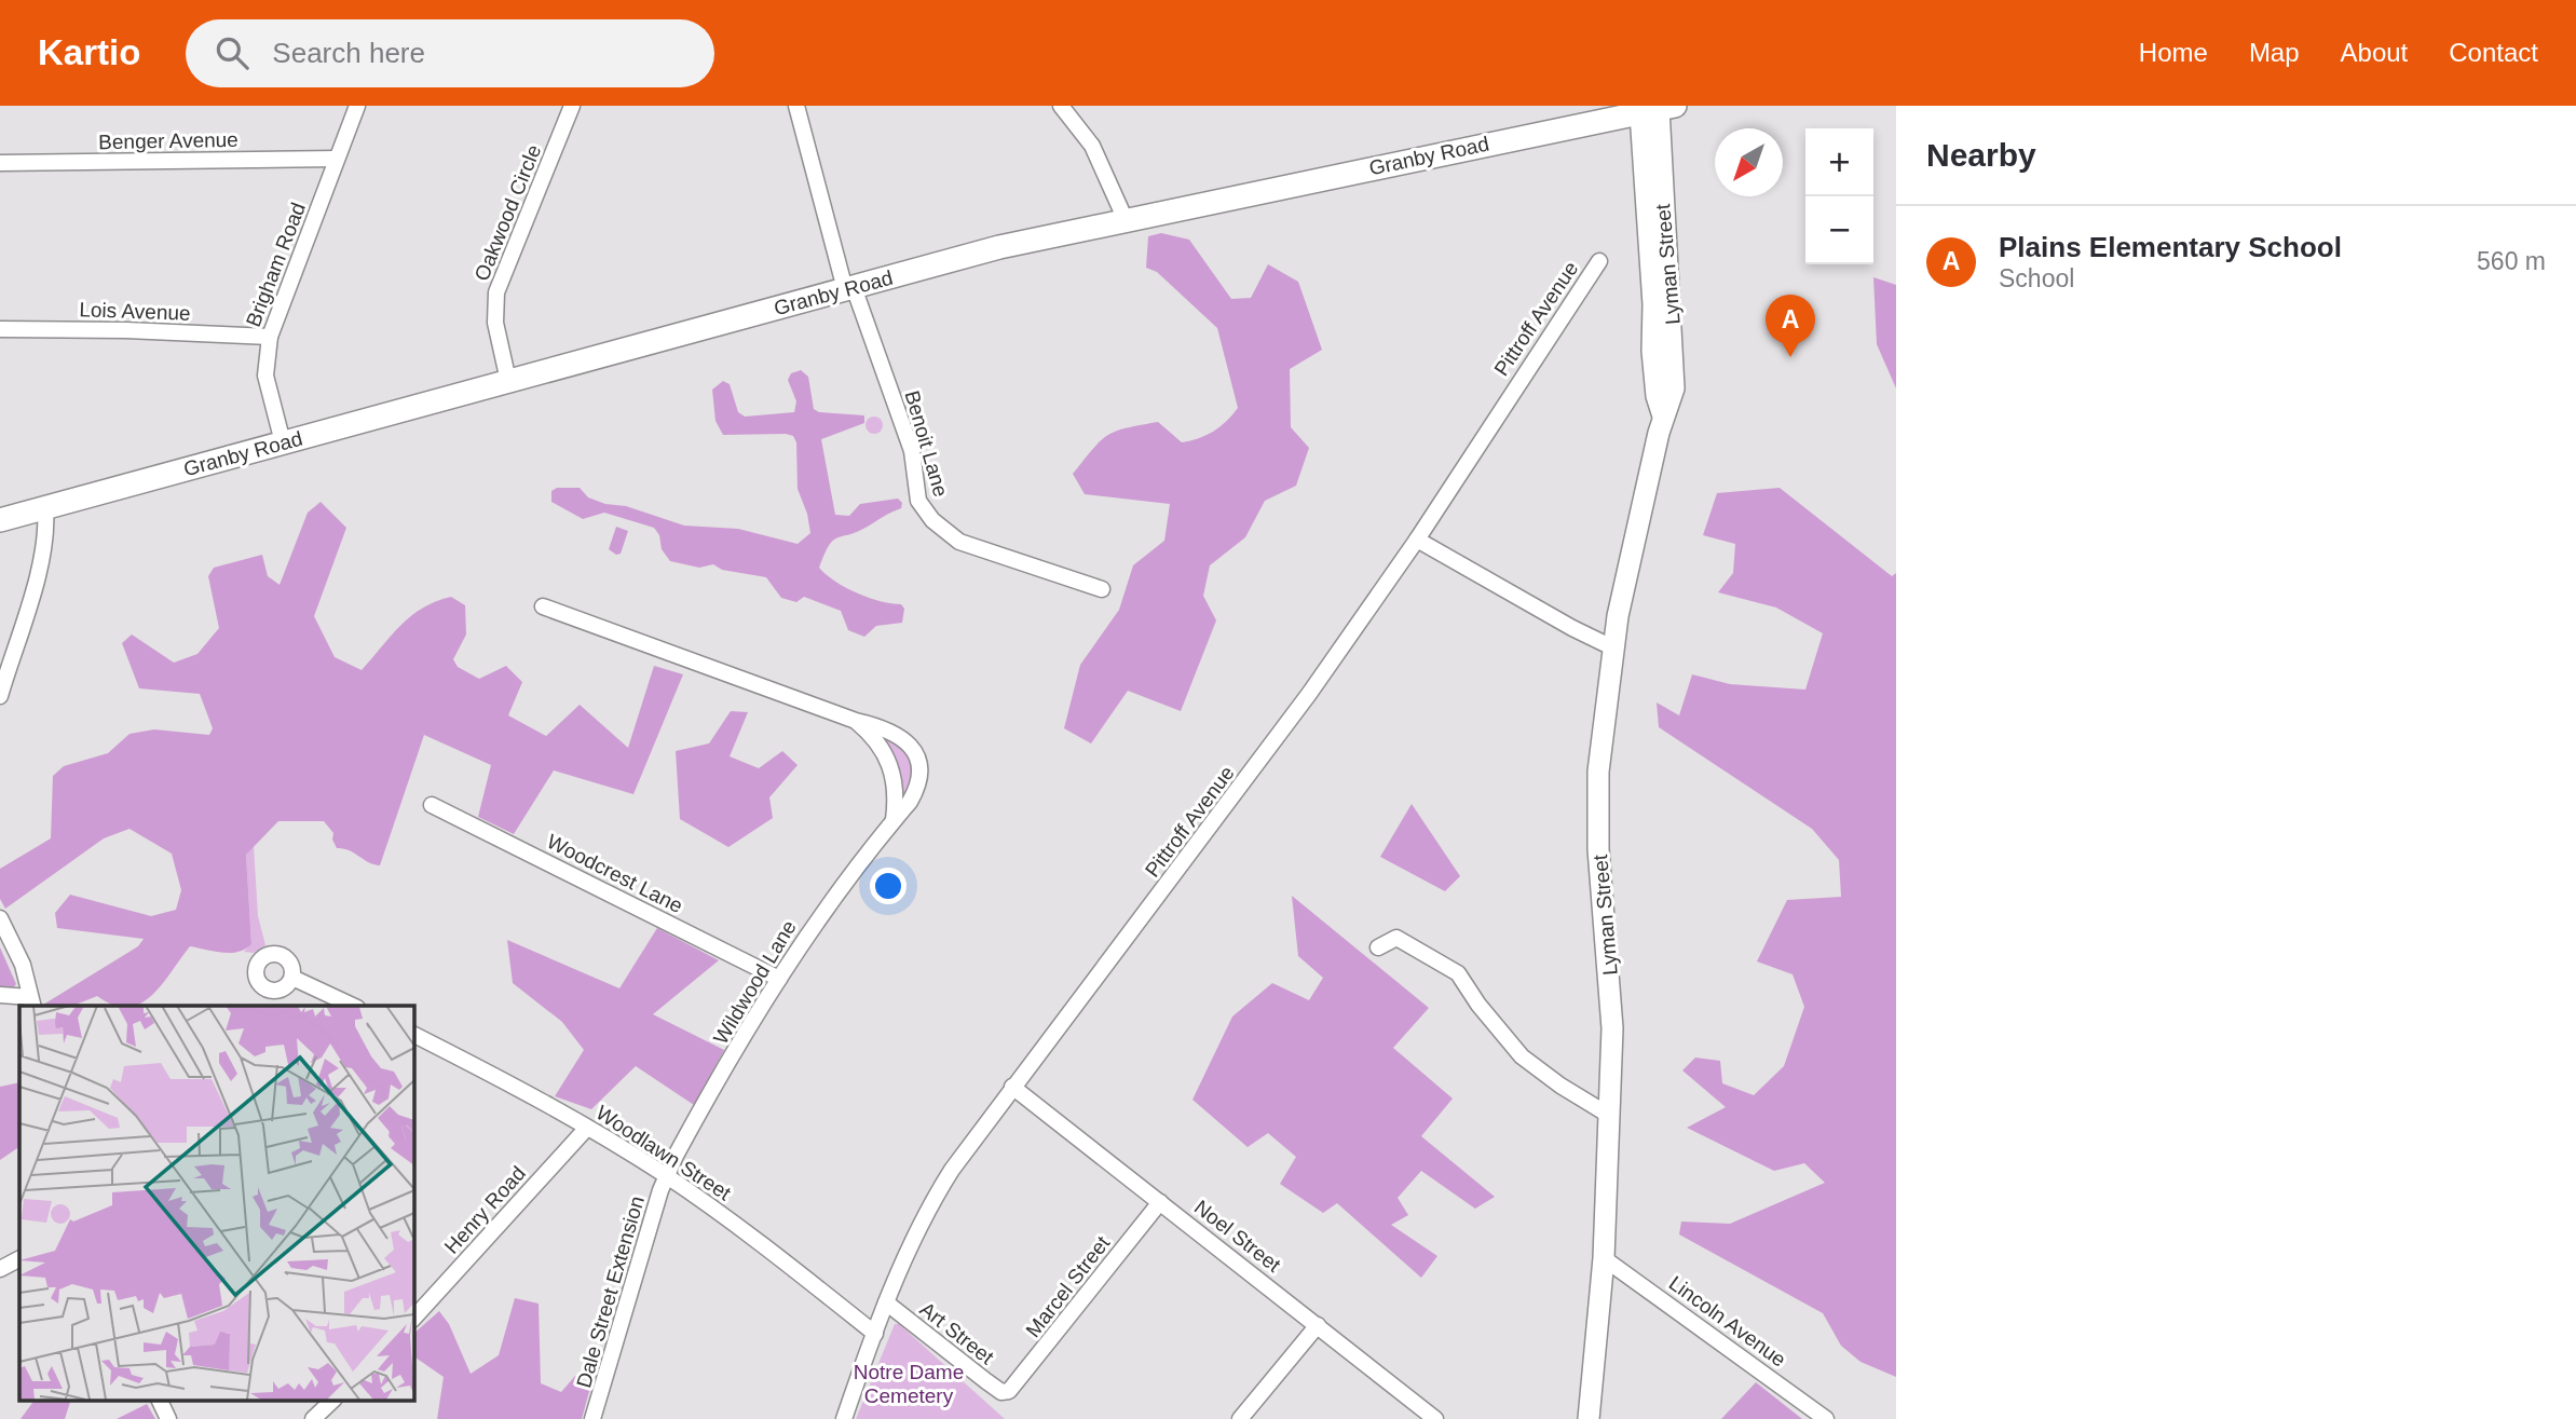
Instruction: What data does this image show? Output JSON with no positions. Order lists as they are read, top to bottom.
{
  "streets": {
    "main road": ["Granby Road", "Lyman Street"],
    "street": [
      "Benger Avenue",
      "Oakwood Circle",
      "Brigham Road",
      "Lois Avenue",
      "Pittroff Avenue",
      "Benoit Lane",
      "Woodcrest Lane",
      "Wildwood Lane",
      "Woodlawn Street",
      "Henry Road",
      "Noel Street",
      "Marcel Street",
      "Dale Street Extension",
      "Lincoln Avenue",
      "Art Street"
    ]
  },
  "crossings": [
    ["Benger Avenue", "Brigham Road"],
    ["Granby Road", "Oakwood Circle"],
    ["Granby Road", "Brigham Road"],
    ["Granby Road", "Lyman Street"],
    ["Granby Road", "Benoit Lane"],
    ["Brigham Road", "Lois Avenue"],
    ["Lyman Street", "Lincoln Avenue"],
    ["Pittroff Avenue", "Woodlawn Street"],
    ["Pittroff Avenue", "Noel Street"],
    ["Pittroff Avenue", "Art Street"],
    ["Woodcrest Lane", "Wildwood Lane"],
    ["Wildwood Lane", "Woodlawn Street"],
    ["Wildwood Lane", "Dale Street Extension"],
    ["Woodlawn Street", "Henry Road"],
    ["Woodlawn Street", "Dale Street Extension"],
    ["Noel Street", "Marcel Street"],
    ["Marcel Street", "Art Street"]
  ],
  "parks": ["Notre Dame Cemetery"],
  "north": "bottom left",
  "page": {
    "header": "Kartio",
    "search": "Search here",
    "nav": [
      "Home",
      "Map",
      "About",
      "Contact"
    ],
    "heading": "Nearby",
    "map_buttons": ["+", "−"],
    "list": [
      {
        "mark": "A",
        "name": "Plains Elementary School",
        "note": "School",
        "value": "560 m"
      }
    ],
    "pins": "A"
  }
}
